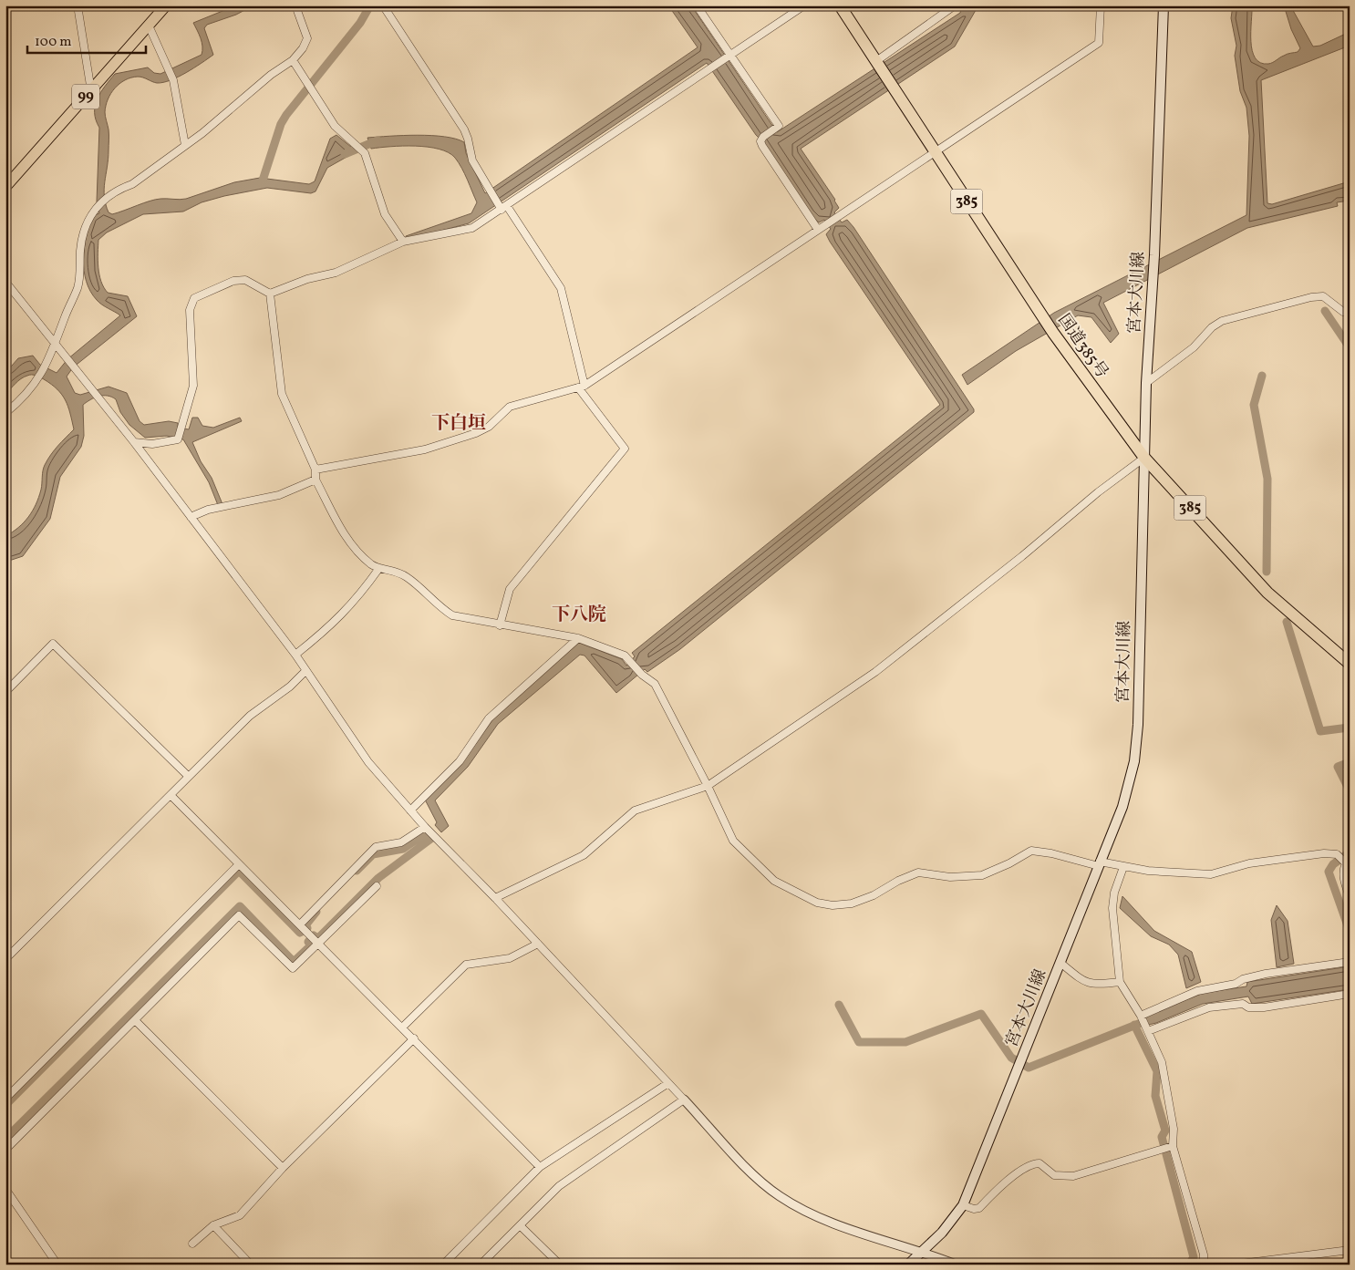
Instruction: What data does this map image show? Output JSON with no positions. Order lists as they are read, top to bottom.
{
  "streets": {
    "highway": ["385", "国道385号"],
    "main road": ["99", "宮本大川線"]
  },
  "crossings": [
    ["宮本大川線", "国道385号"]
  ],
  "districts": ["下白垣", "下八院"],
  "scale_bar": "100 m"
}
